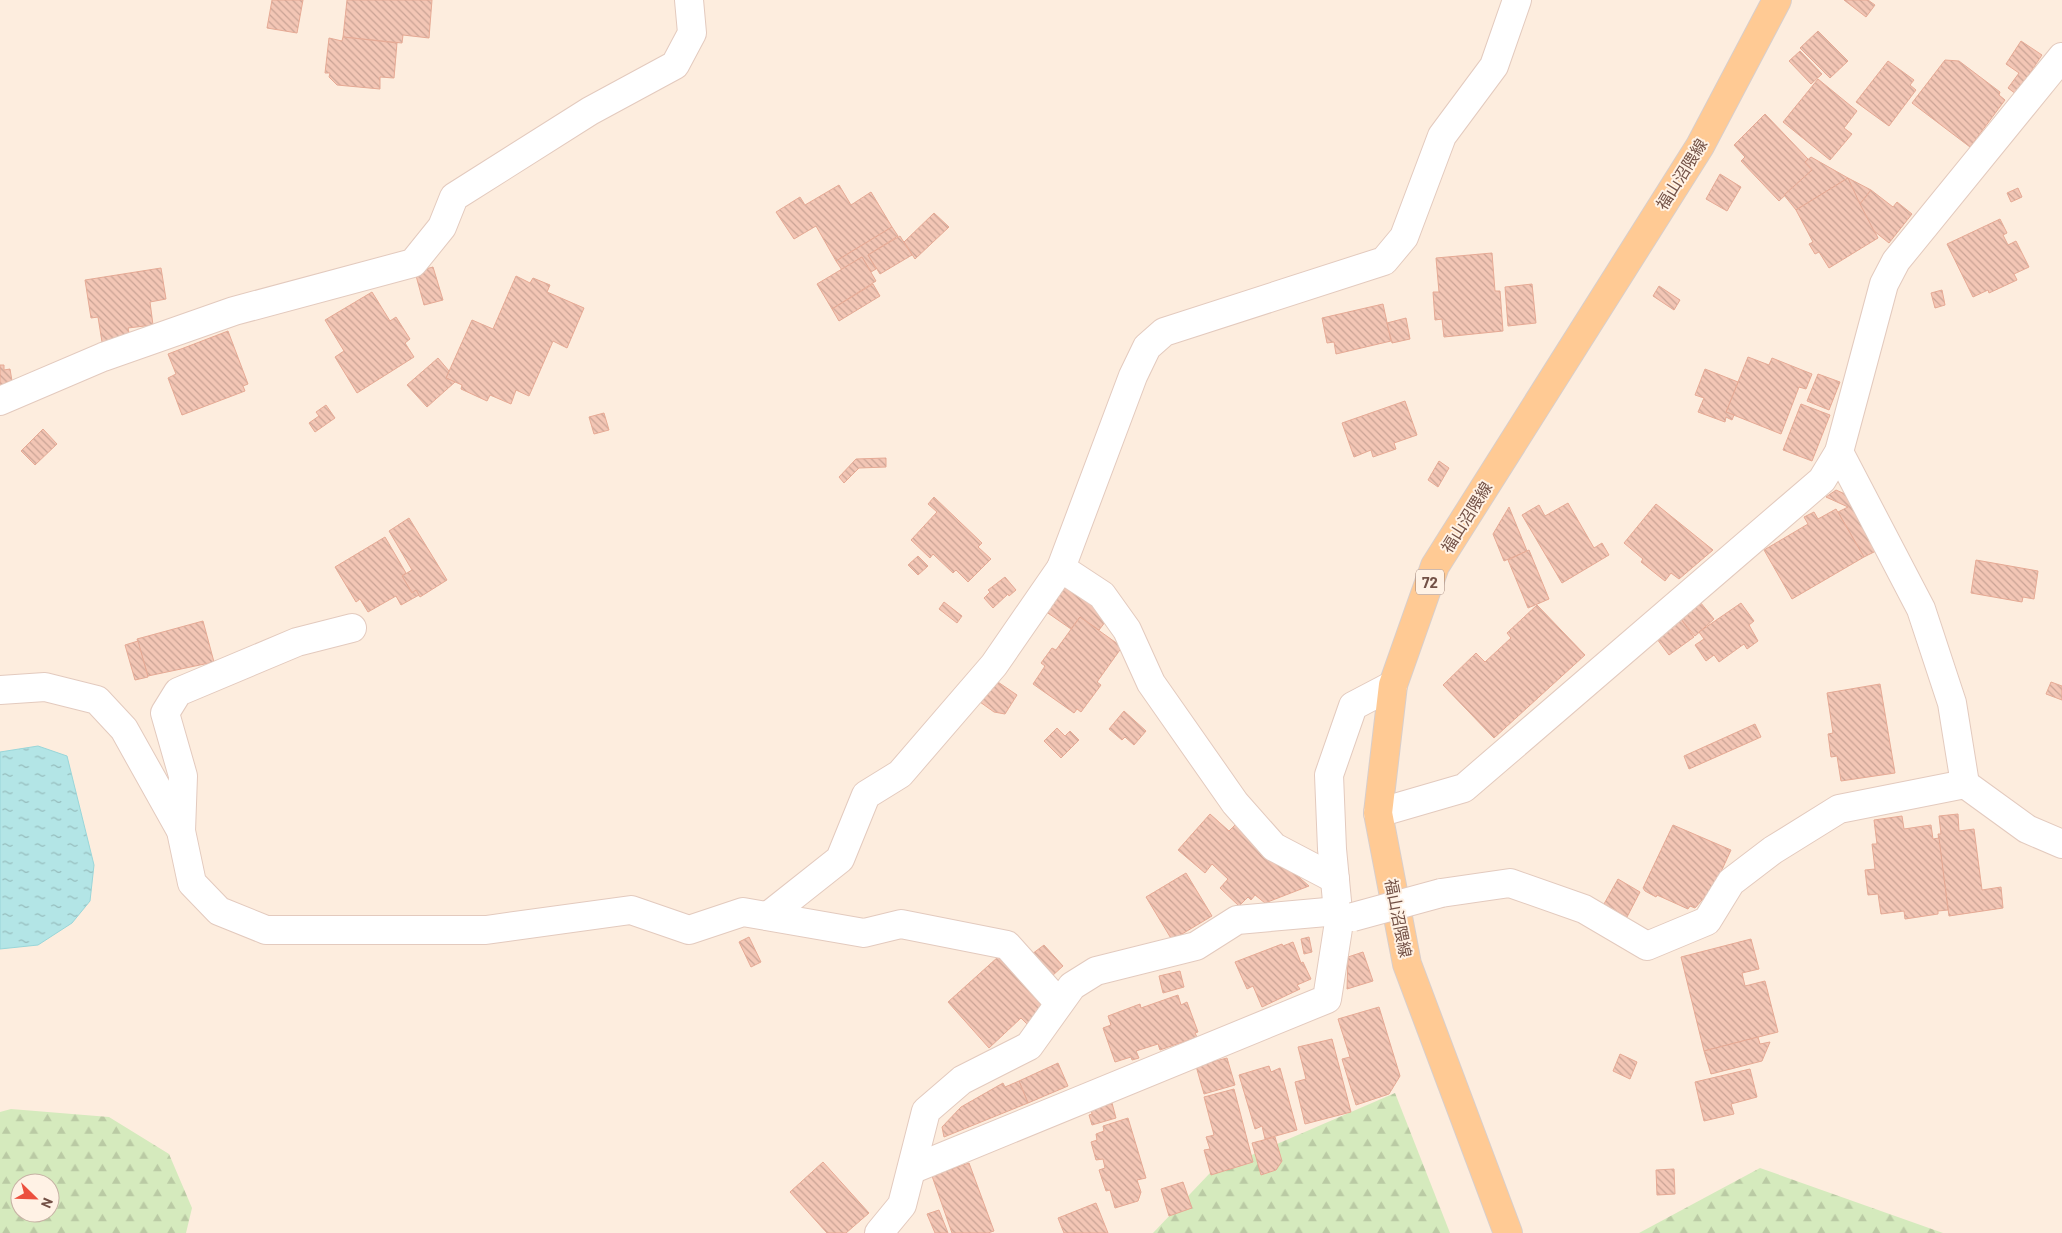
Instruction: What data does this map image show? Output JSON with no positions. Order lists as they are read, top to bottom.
{
  "streets": {
    "main road": ["福山沼隈線", "72"]
  },
  "north": "bottom right"
}
